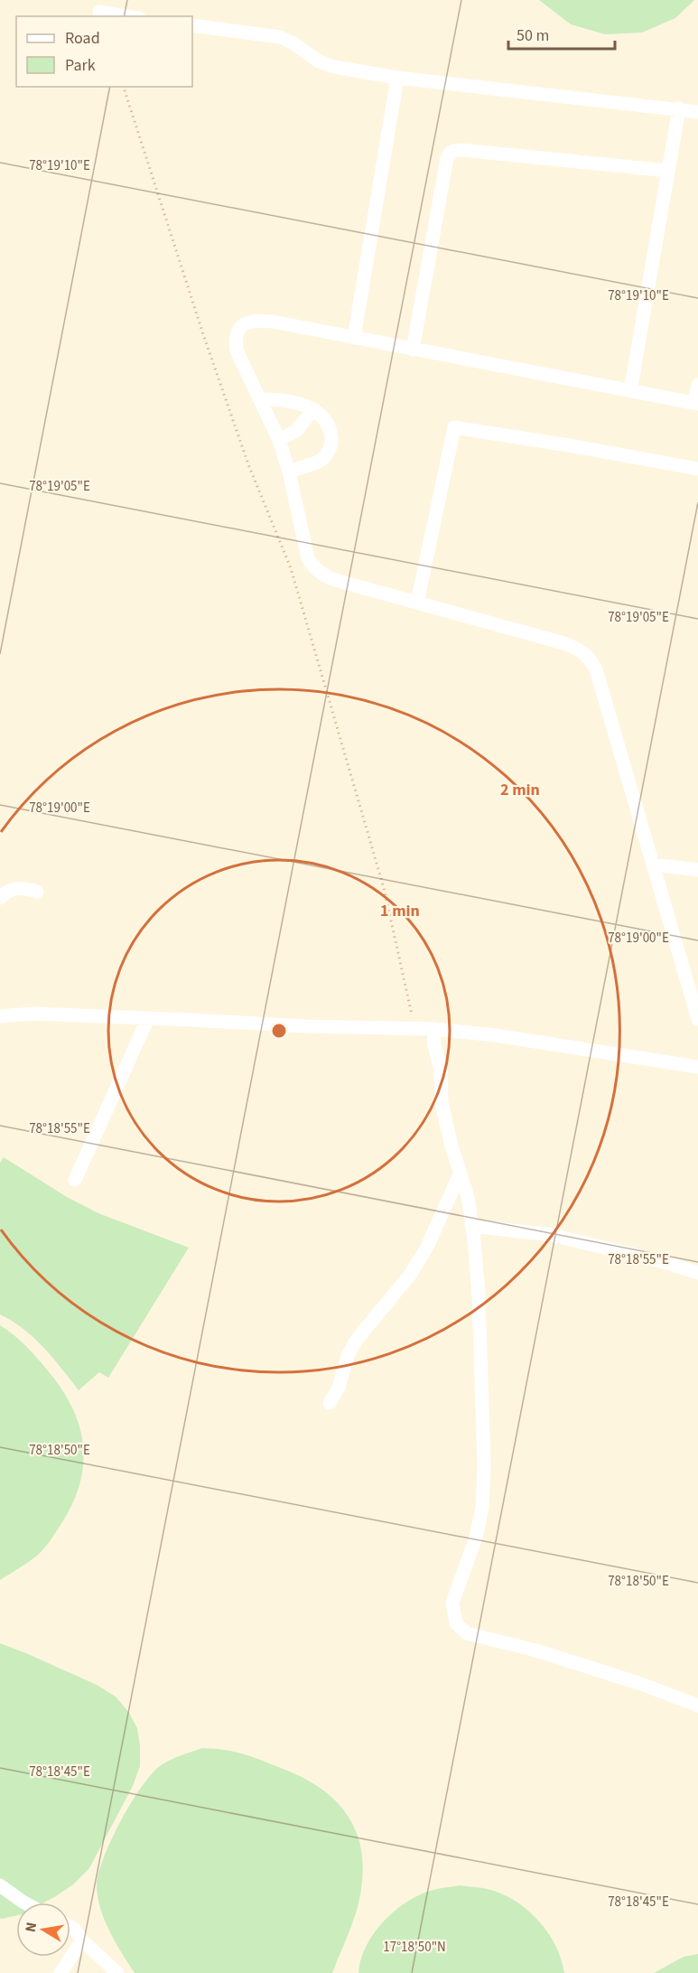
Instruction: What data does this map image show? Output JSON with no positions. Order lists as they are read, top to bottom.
{
  "legend": ["Road", "Park"],
  "scale_bar": "50 m",
  "north": "left",
  "coordinates": [
    "78°19'10\"E",
    "78°19'05\"E",
    "78°19'00\"E",
    "78°18'55\"E",
    "78°18'50\"E",
    "78°18'45\"E",
    "17°18'50\"N"
  ],
  "rings": ["2 min", "1 min"]
}
